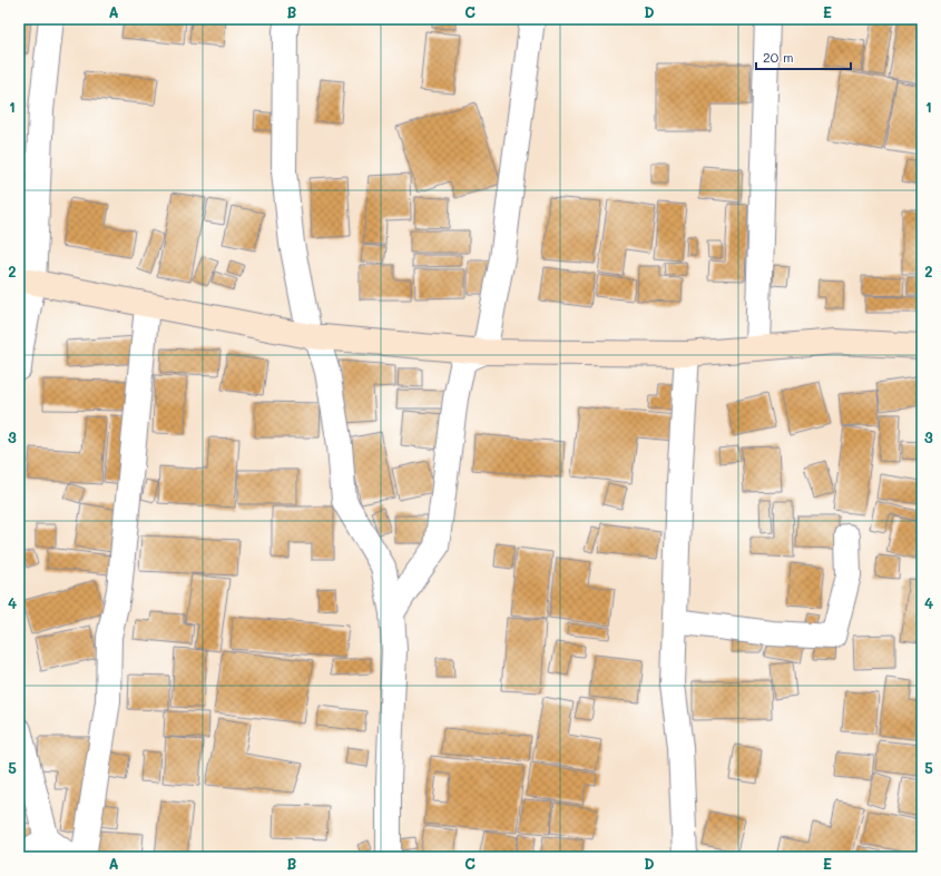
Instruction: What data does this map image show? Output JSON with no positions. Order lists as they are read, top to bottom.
{
  "scale_bar": "20 m",
  "grid": {
    "columns": [
      "A",
      "B",
      "C",
      "D",
      "E"
    ],
    "rows": [
      "1",
      "2",
      "3",
      "4",
      "5"
    ]
  }
}
